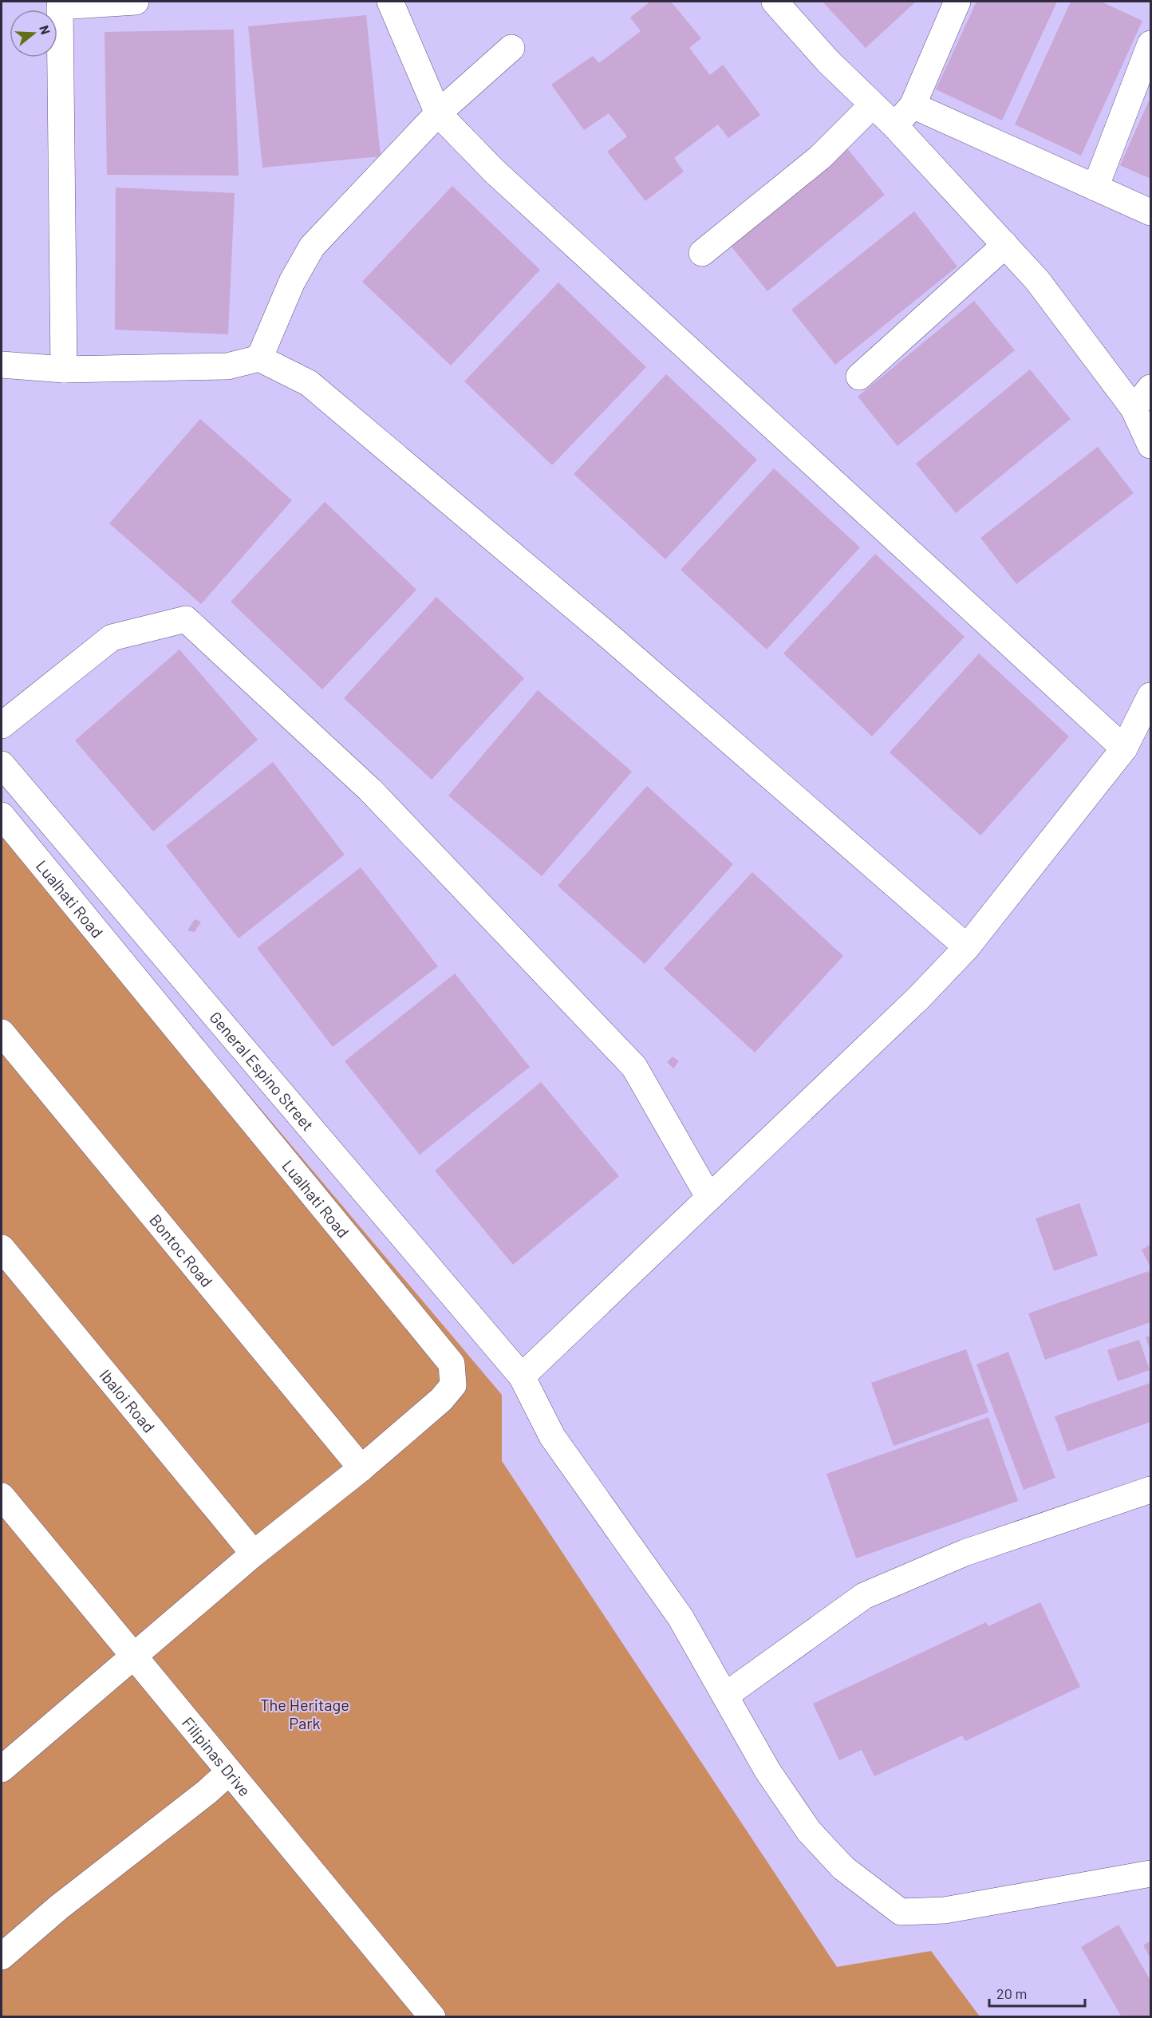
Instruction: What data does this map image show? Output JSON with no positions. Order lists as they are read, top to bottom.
{
  "streets": {
    "street": [
      "Lualhati Road",
      "General Espino Street",
      "Bontoc Road",
      "Ibaloi Road",
      "Filipinas Drive"
    ]
  },
  "crossings": [
    ["Lualhati Road", "Bontoc Road"],
    ["Lualhati Road", "Ibaloi Road"],
    ["Lualhati Road", "Filipinas Drive"]
  ],
  "parks": ["The Heritage Park"],
  "scale_bar": "20 m",
  "north": "right"
}
